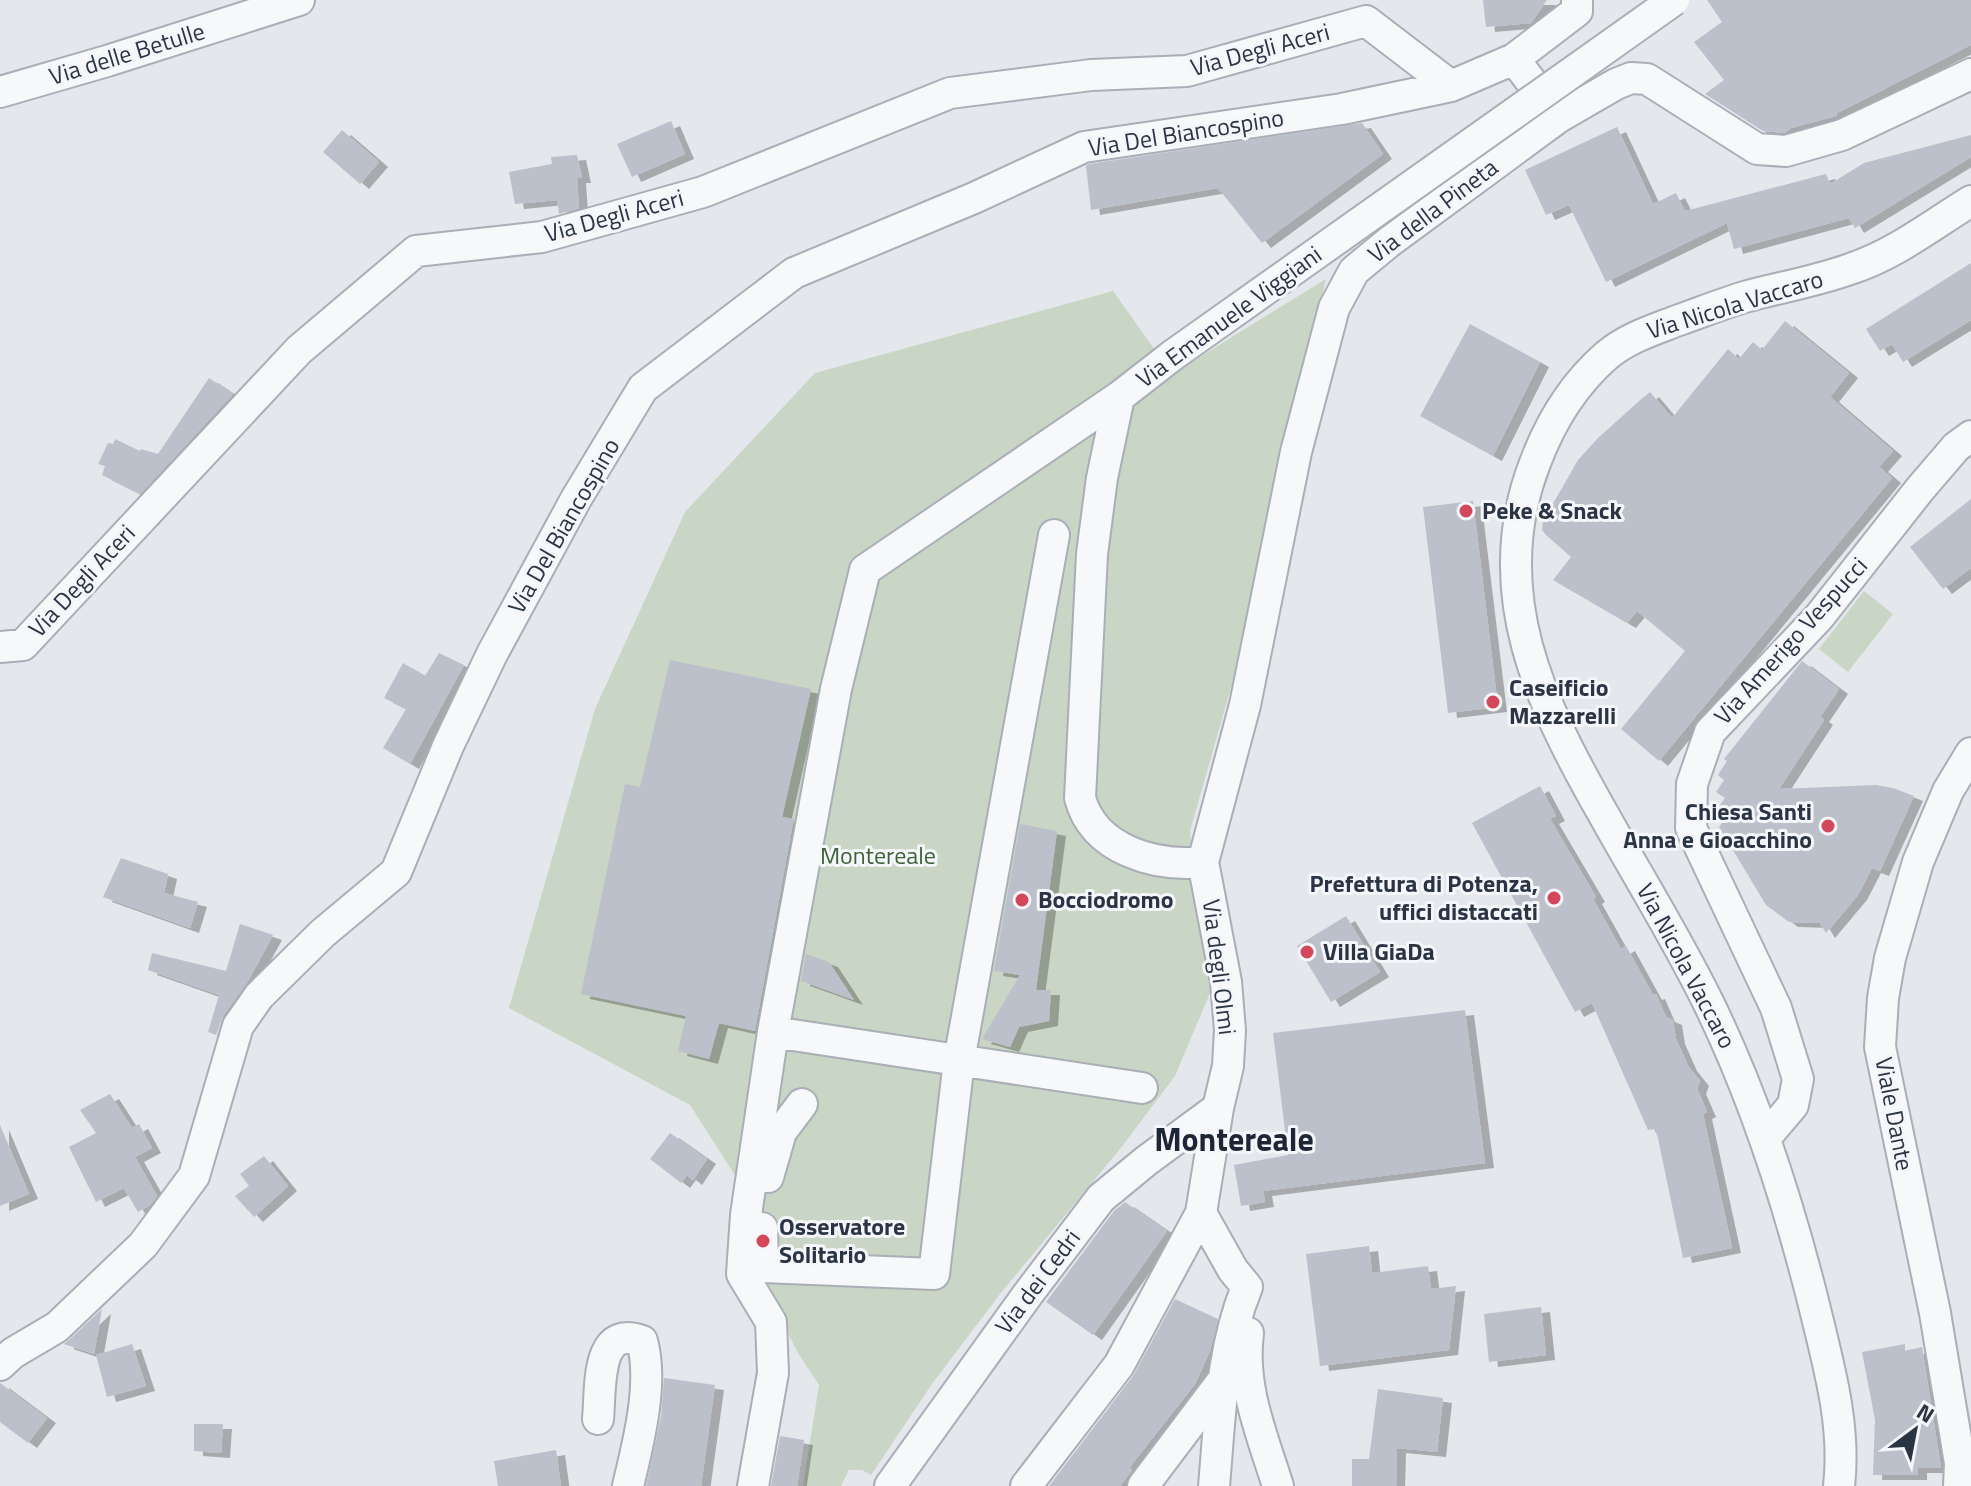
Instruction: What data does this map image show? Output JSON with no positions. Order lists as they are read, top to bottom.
{
  "streets": {
    "street": [
      "Via Degli Aceri",
      "Via delle Betulle",
      "Via Del Biancospino",
      "Via della Pineta",
      "Via Nicola Vaccaro",
      "Via Emanuele Viggiani",
      "Via Amerigo Vespucci",
      "Via degli Olmi",
      "Viale Dante",
      "Via dei Cedri"
    ]
  },
  "crossings": [
    ["Via della Pineta", "Via Emanuele Viggiani"],
    ["Via della Pineta", "Via degli Olmi"],
    ["Via Nicola Vaccaro", "Via Amerigo Vespucci"],
    ["Via Emanuele Viggiani", "Via degli Olmi"],
    ["Via degli Olmi", "Via dei Cedri"]
  ],
  "districts": ["Montereale"],
  "parks": ["Montereale"],
  "places": [
    "Peke & Snack",
    "Caseificio Mazzarelli",
    "Chiesa Santi Anna e Gioacchino",
    "Prefettura di Potenza, uffici distaccati",
    "Bocciodromo",
    "Villa GiaDa",
    "Osservatore Solitario"
  ],
  "north": "top right"
}
